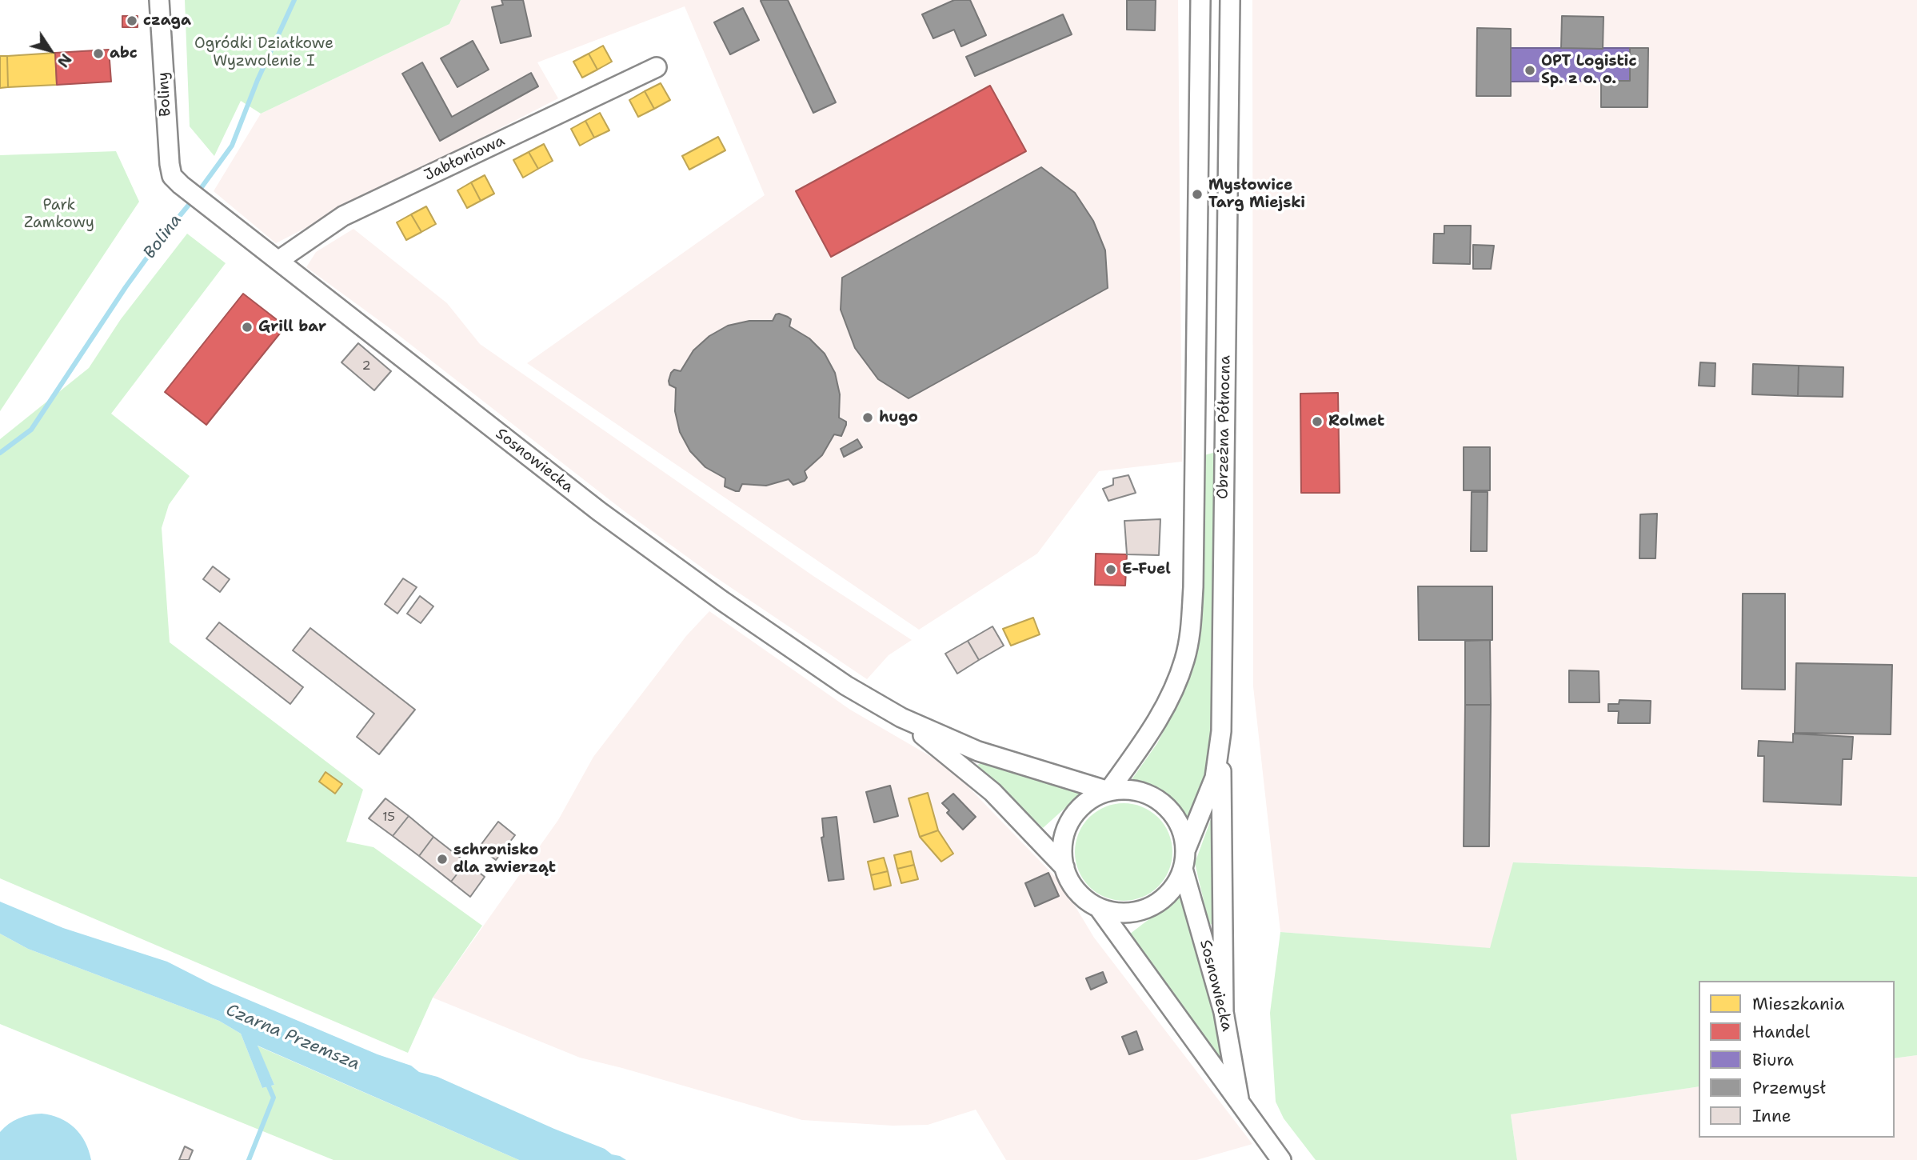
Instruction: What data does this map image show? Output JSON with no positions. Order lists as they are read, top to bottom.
{
  "streets": {
    "street": [
      "Boliny",
      "Jabłoniowa",
      "Obrzeżna Północna",
      "Sosnowiecka"
    ]
  },
  "crossings": [
    ["Boliny", "Sosnowiecka"],
    ["Jabłoniowa", "Sosnowiecka"],
    ["Obrzeżna Północna", "Sosnowiecka"]
  ],
  "water": ["Bolina", "Czarna Przemsza"],
  "parks": ["Ogródki Działkowe Wyzwolenie I", "Park Zamkowy"],
  "places": [
    "czaga",
    "abc",
    "OPT Logistic Sp. z o. o.",
    "Mysłowice Targ Miejski",
    "Grill bar",
    "hugo",
    "Rolmet",
    "E-Fuel",
    "schronisko dla zwierząt"
  ],
  "house_numbers": ["2", "15"],
  "legend": [
    "Mieszkania",
    "Handel",
    "Biura",
    "Przemysł",
    "Inne"
  ],
  "north": "bottom right"
}
